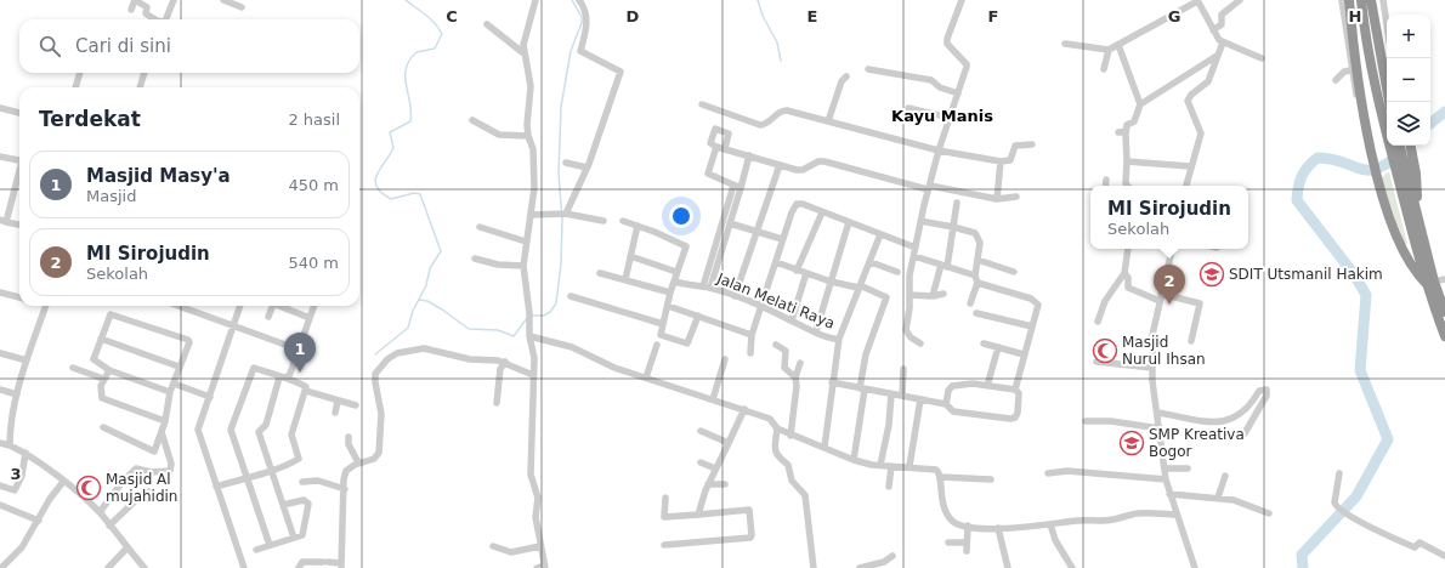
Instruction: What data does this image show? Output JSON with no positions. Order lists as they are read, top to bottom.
{
  "streets": {
    "street": ["Jalan Melati Raya"]
  },
  "districts": ["Kayu Manis"],
  "places": {
    "school or university": ["SDIT Utsmanil Hakim", "SMP Kreativa Bogor"],
    "mosque": ["Masjid Nurul Ihsan", "Masjid Al mujahidin"]
  },
  "page": {
    "map_buttons": ["+", "−"],
    "search": "Cari di sini",
    "heading": ["Terdekat", "2 hasil"],
    "list": [
      {
        "mark": "1",
        "name": "Masjid Masy'a",
        "note": "Masjid",
        "value": "450 m"
      },
      {
        "mark": "2",
        "name": "MI Sirojudin",
        "note": "Sekolah",
        "value": "540 m"
      }
    ],
    "popup": ["MI Sirojudin", "Sekolah"],
    "pins": ["2", "1"]
  },
  "grid": {
    "columns": [
      "C",
      "D",
      "E",
      "F",
      "G",
      "H"
    ],
    "rows": ["3"]
  }
}
